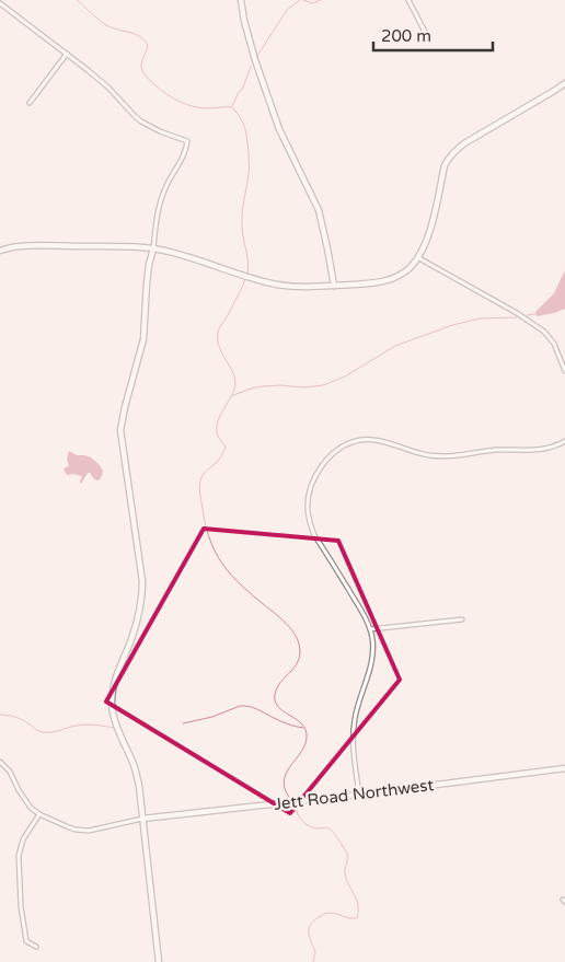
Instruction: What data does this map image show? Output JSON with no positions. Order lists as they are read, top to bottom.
{
  "streets": {
    "street": ["Jett Road Northwest"]
  },
  "scale_bar": "200 m"
}
